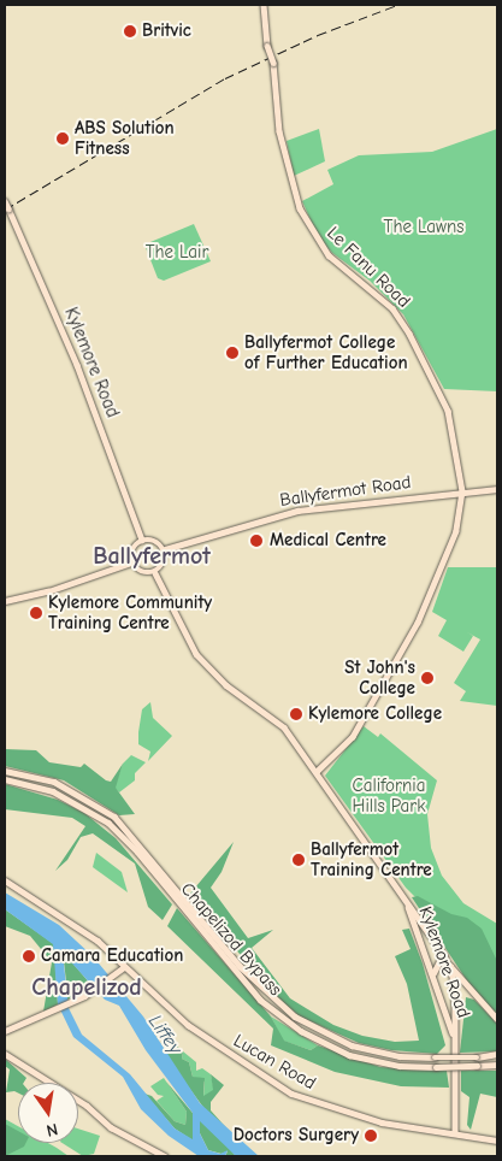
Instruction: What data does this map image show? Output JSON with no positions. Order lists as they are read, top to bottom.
{
  "streets": {
    "main road": [
      "Le Fanu Road",
      "Kylemore Road",
      "Ballyfermot Road",
      "Chapelizod Bypass",
      "Lucan Road"
    ]
  },
  "crossings": [
    ["Le Fanu Road", "Kylemore Road"],
    ["Le Fanu Road", "Ballyfermot Road"],
    ["Kylemore Road", "Ballyfermot Road"],
    ["Kylemore Road", "Lucan Road"]
  ],
  "districts": ["Ballyfermot", "Chapelizod"],
  "water": ["Liffey"],
  "parks": ["The Lawns", "The Lair", "California Hills Park"],
  "places": [
    "Britvic",
    "ABS Solution Fitness",
    "Ballyfermot College of Further Education",
    "Medical Centre",
    "Kylemore Community Training Centre",
    "St John's College",
    "Kylemore College",
    "Ballyfermot Training Centre",
    "Camara Education",
    "Doctors Surgery"
  ],
  "north": "bottom"
}
